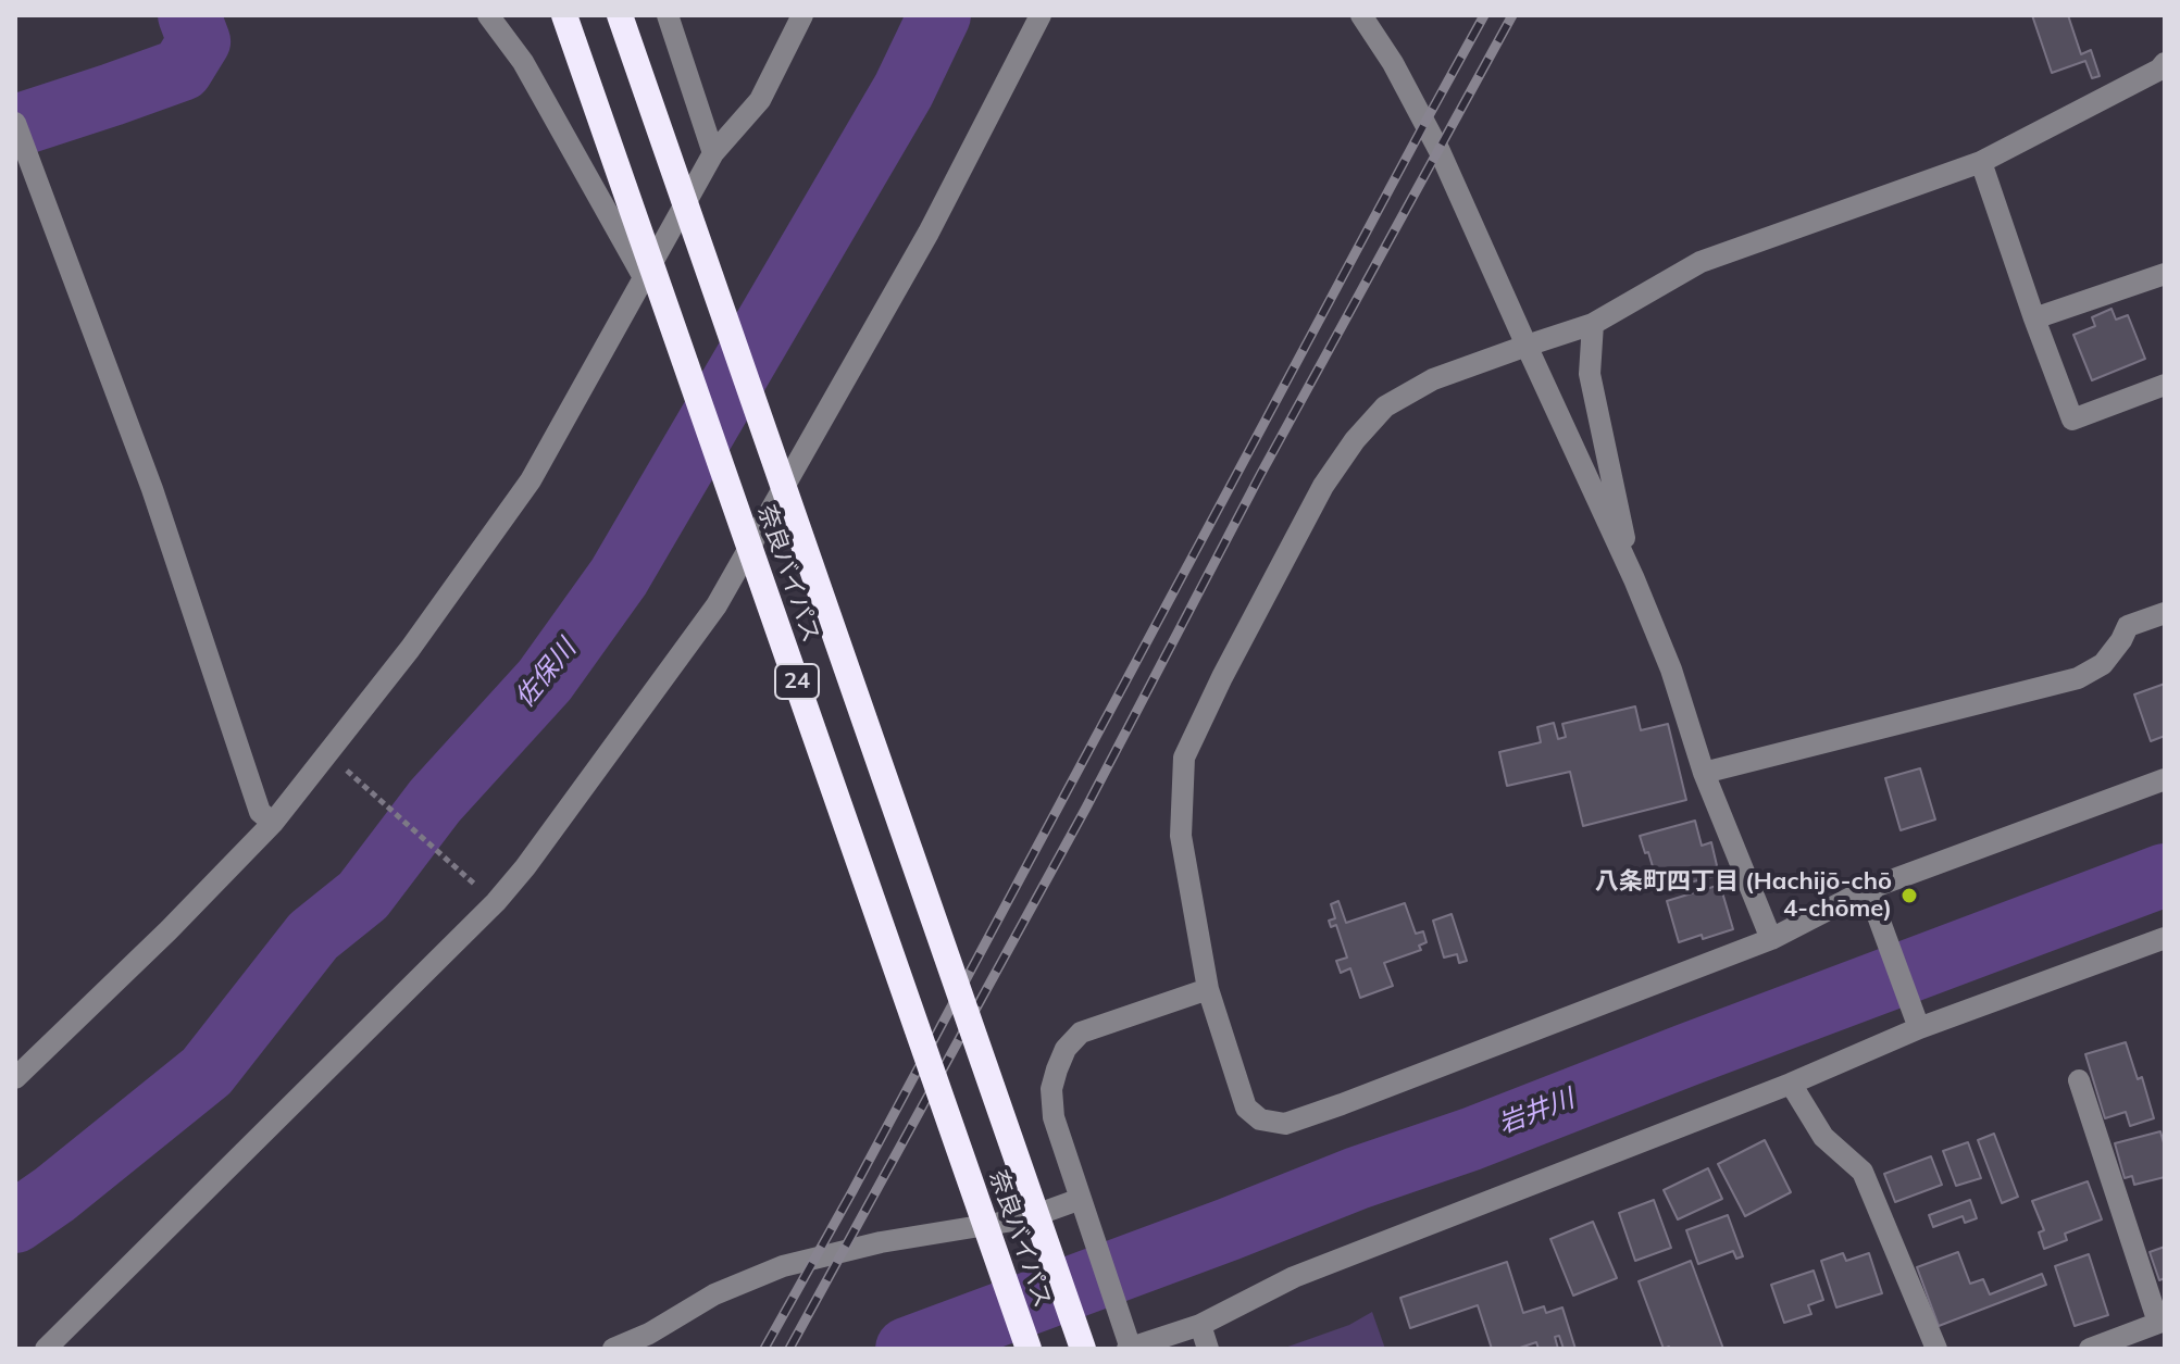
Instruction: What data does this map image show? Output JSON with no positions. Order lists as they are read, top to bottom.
{
  "streets": {
    "highway": ["奈良バイパス", "24"]
  },
  "water": ["佐保川", "岩井川"],
  "places": ["八条町四丁目 (Hachijō-chō 4-chōme)"]
}
